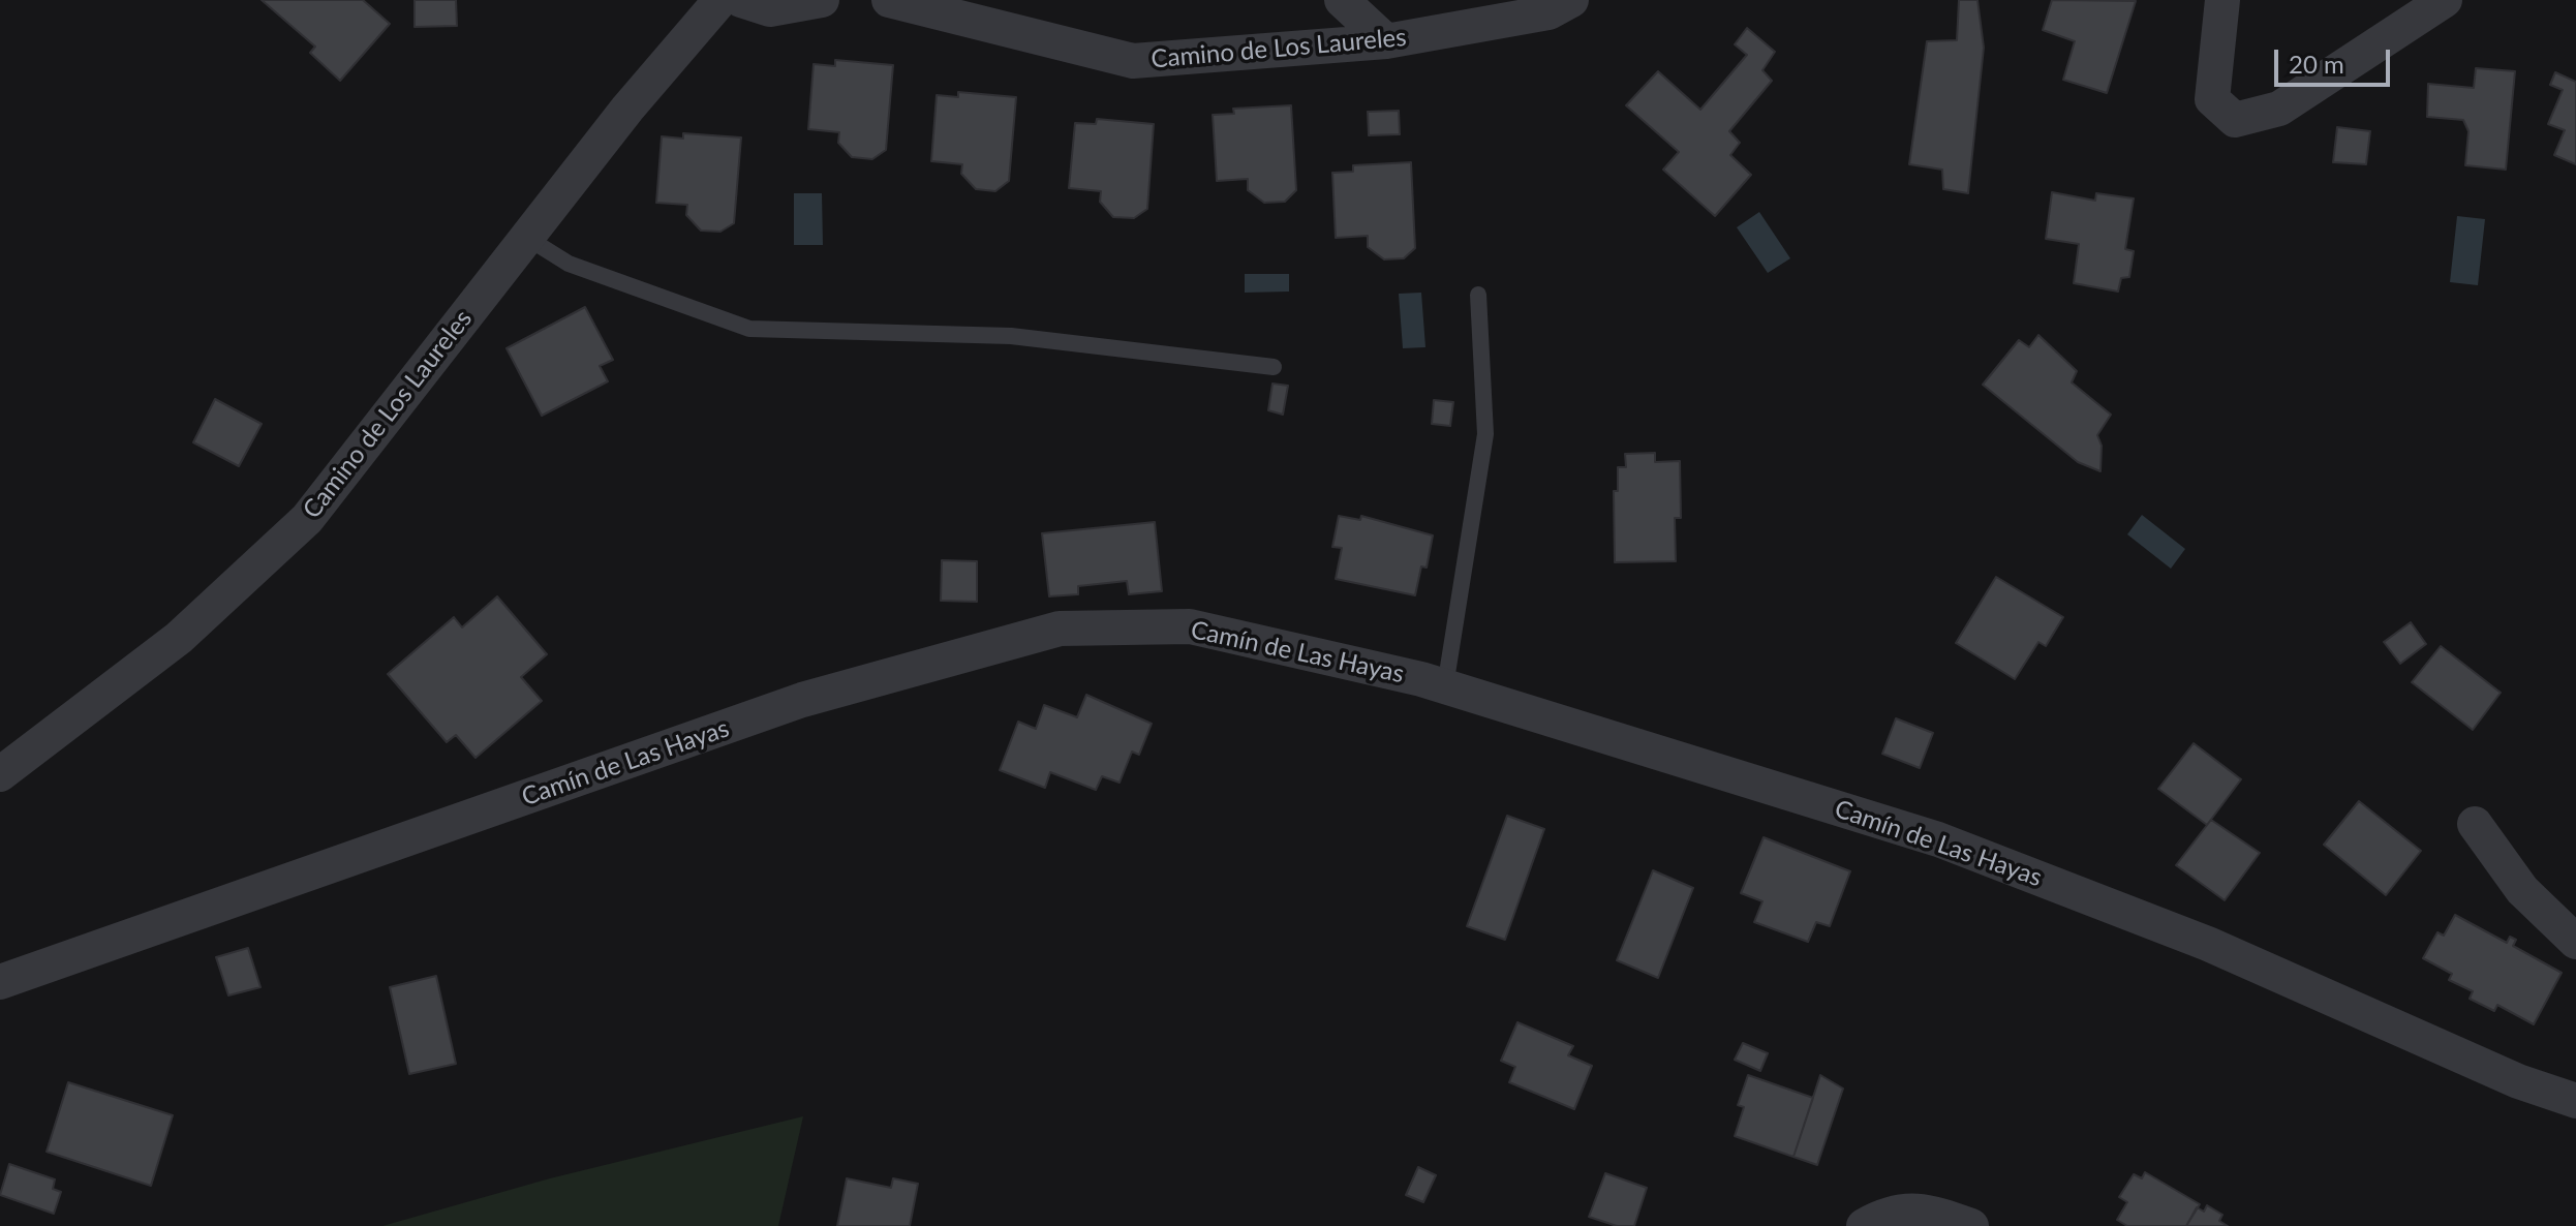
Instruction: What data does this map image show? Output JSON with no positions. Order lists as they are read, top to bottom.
{
  "streets": {
    "street": ["Camino de Los Laureles", "Camín de Las Hayas"]
  },
  "scale_bar": "20 m"
}
